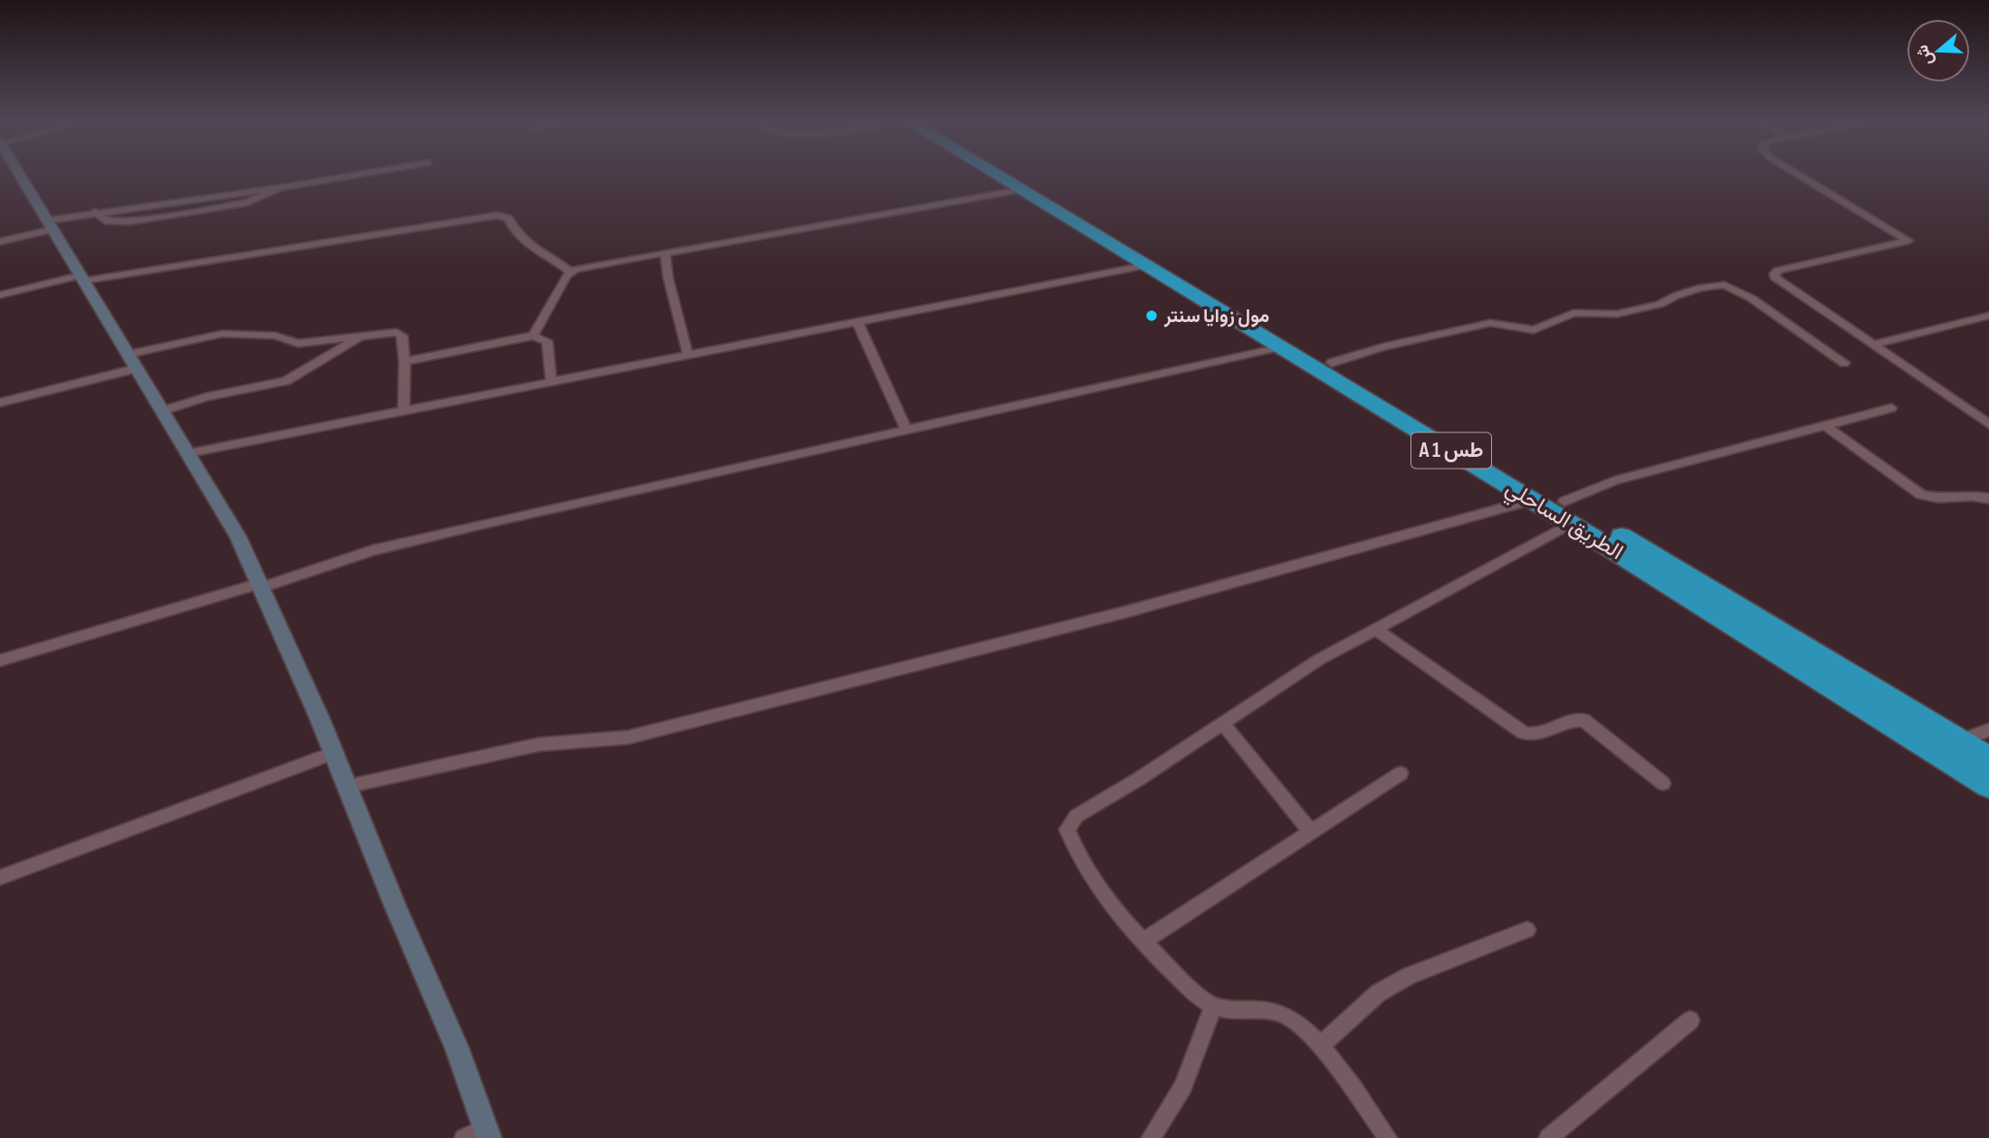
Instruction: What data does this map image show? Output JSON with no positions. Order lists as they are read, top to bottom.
{
  "streets": {
    "highway": ["A 1 طس", "الطريق الساحلي"]
  },
  "places": ["مول زوايا سنتر"],
  "north": "left"
}
